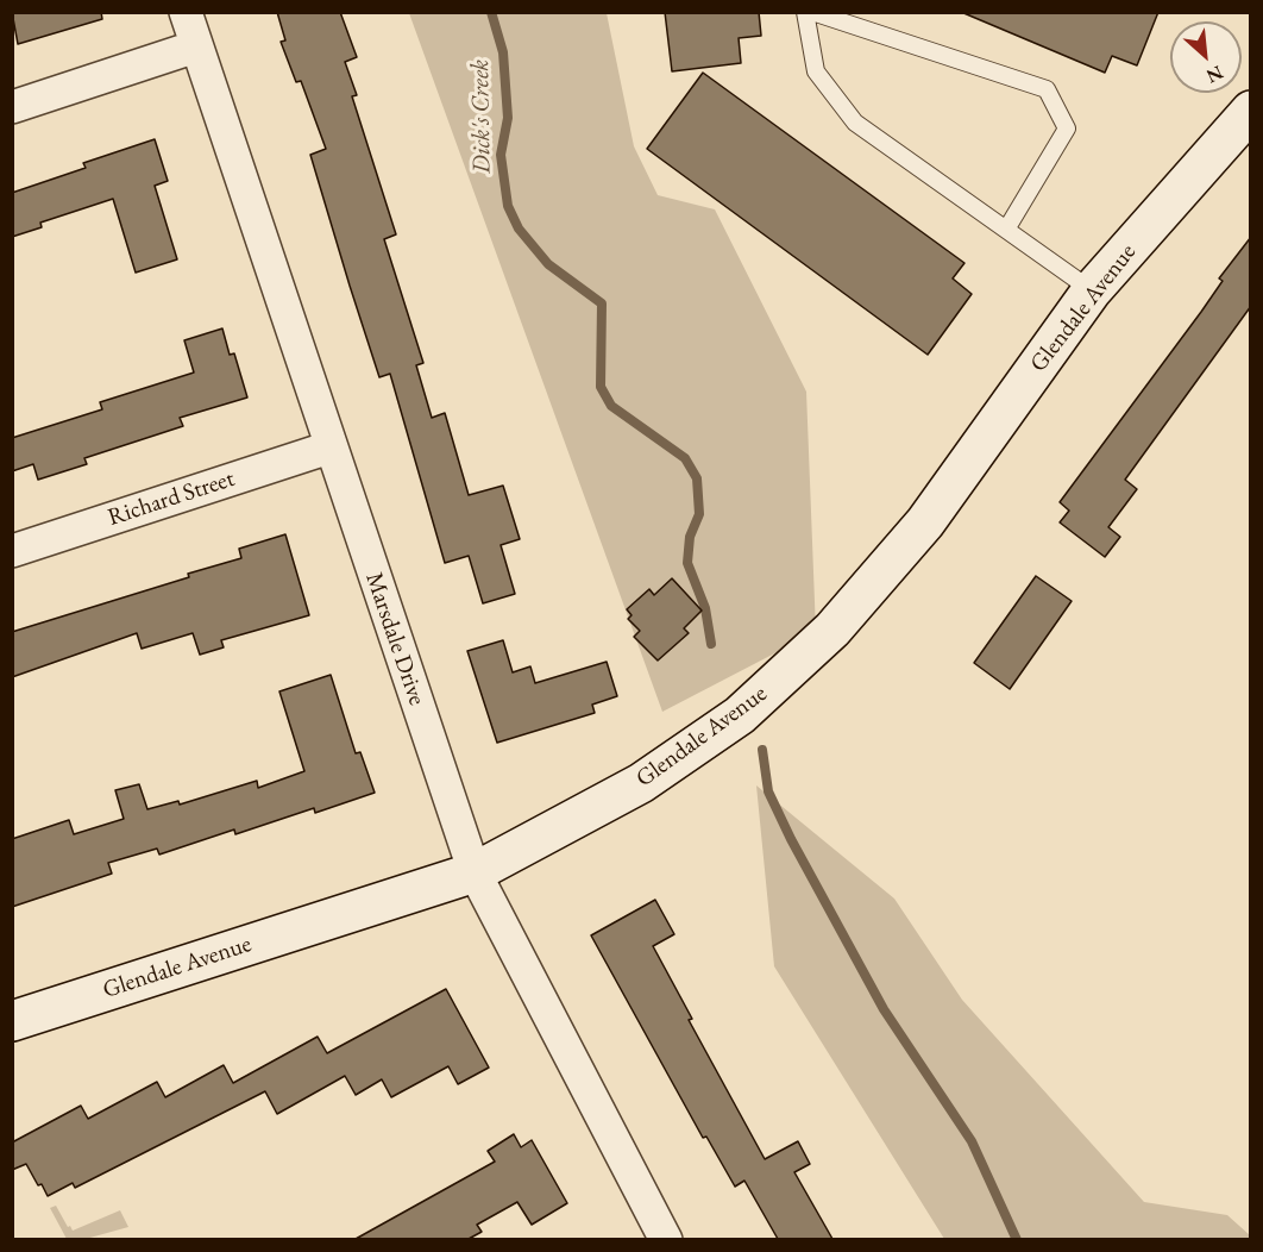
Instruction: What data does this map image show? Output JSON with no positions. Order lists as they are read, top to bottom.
{
  "streets": {
    "main road": ["Glendale Avenue"],
    "street": ["Richard Street", "Marsdale Drive"]
  },
  "crossings": [
    ["Glendale Avenue", "Marsdale Drive"],
    ["Richard Street", "Marsdale Drive"]
  ],
  "water": ["Dick's Creek"],
  "north": "bottom right"
}
